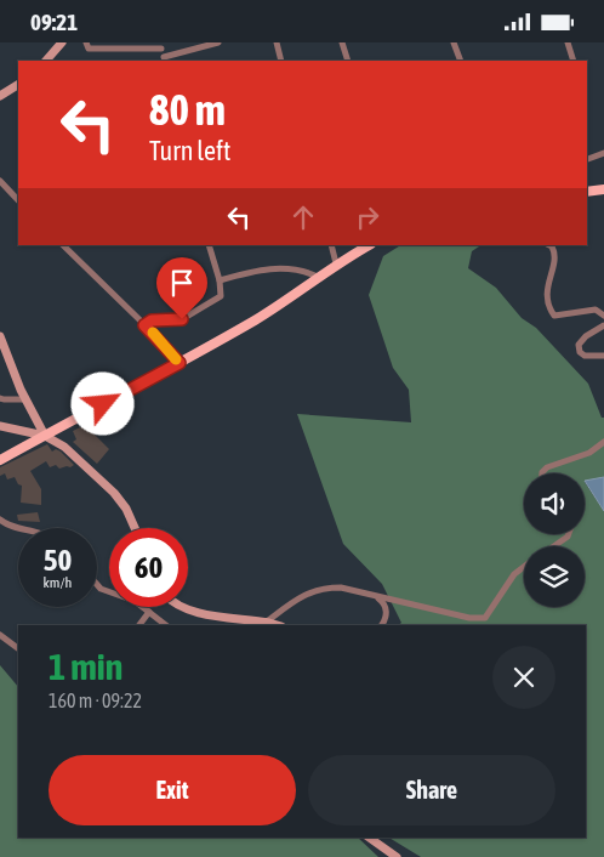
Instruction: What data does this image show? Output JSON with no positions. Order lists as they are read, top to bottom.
{
  "page": {
    "status": "09:21",
    "turn": ["80 m", "Turn left"],
    "speed": "50 km/h",
    "limit": "60",
    "heading": ["1 min", "160 m · 09:22"],
    "buttons": ["Exit", "Share"]
  }
}
